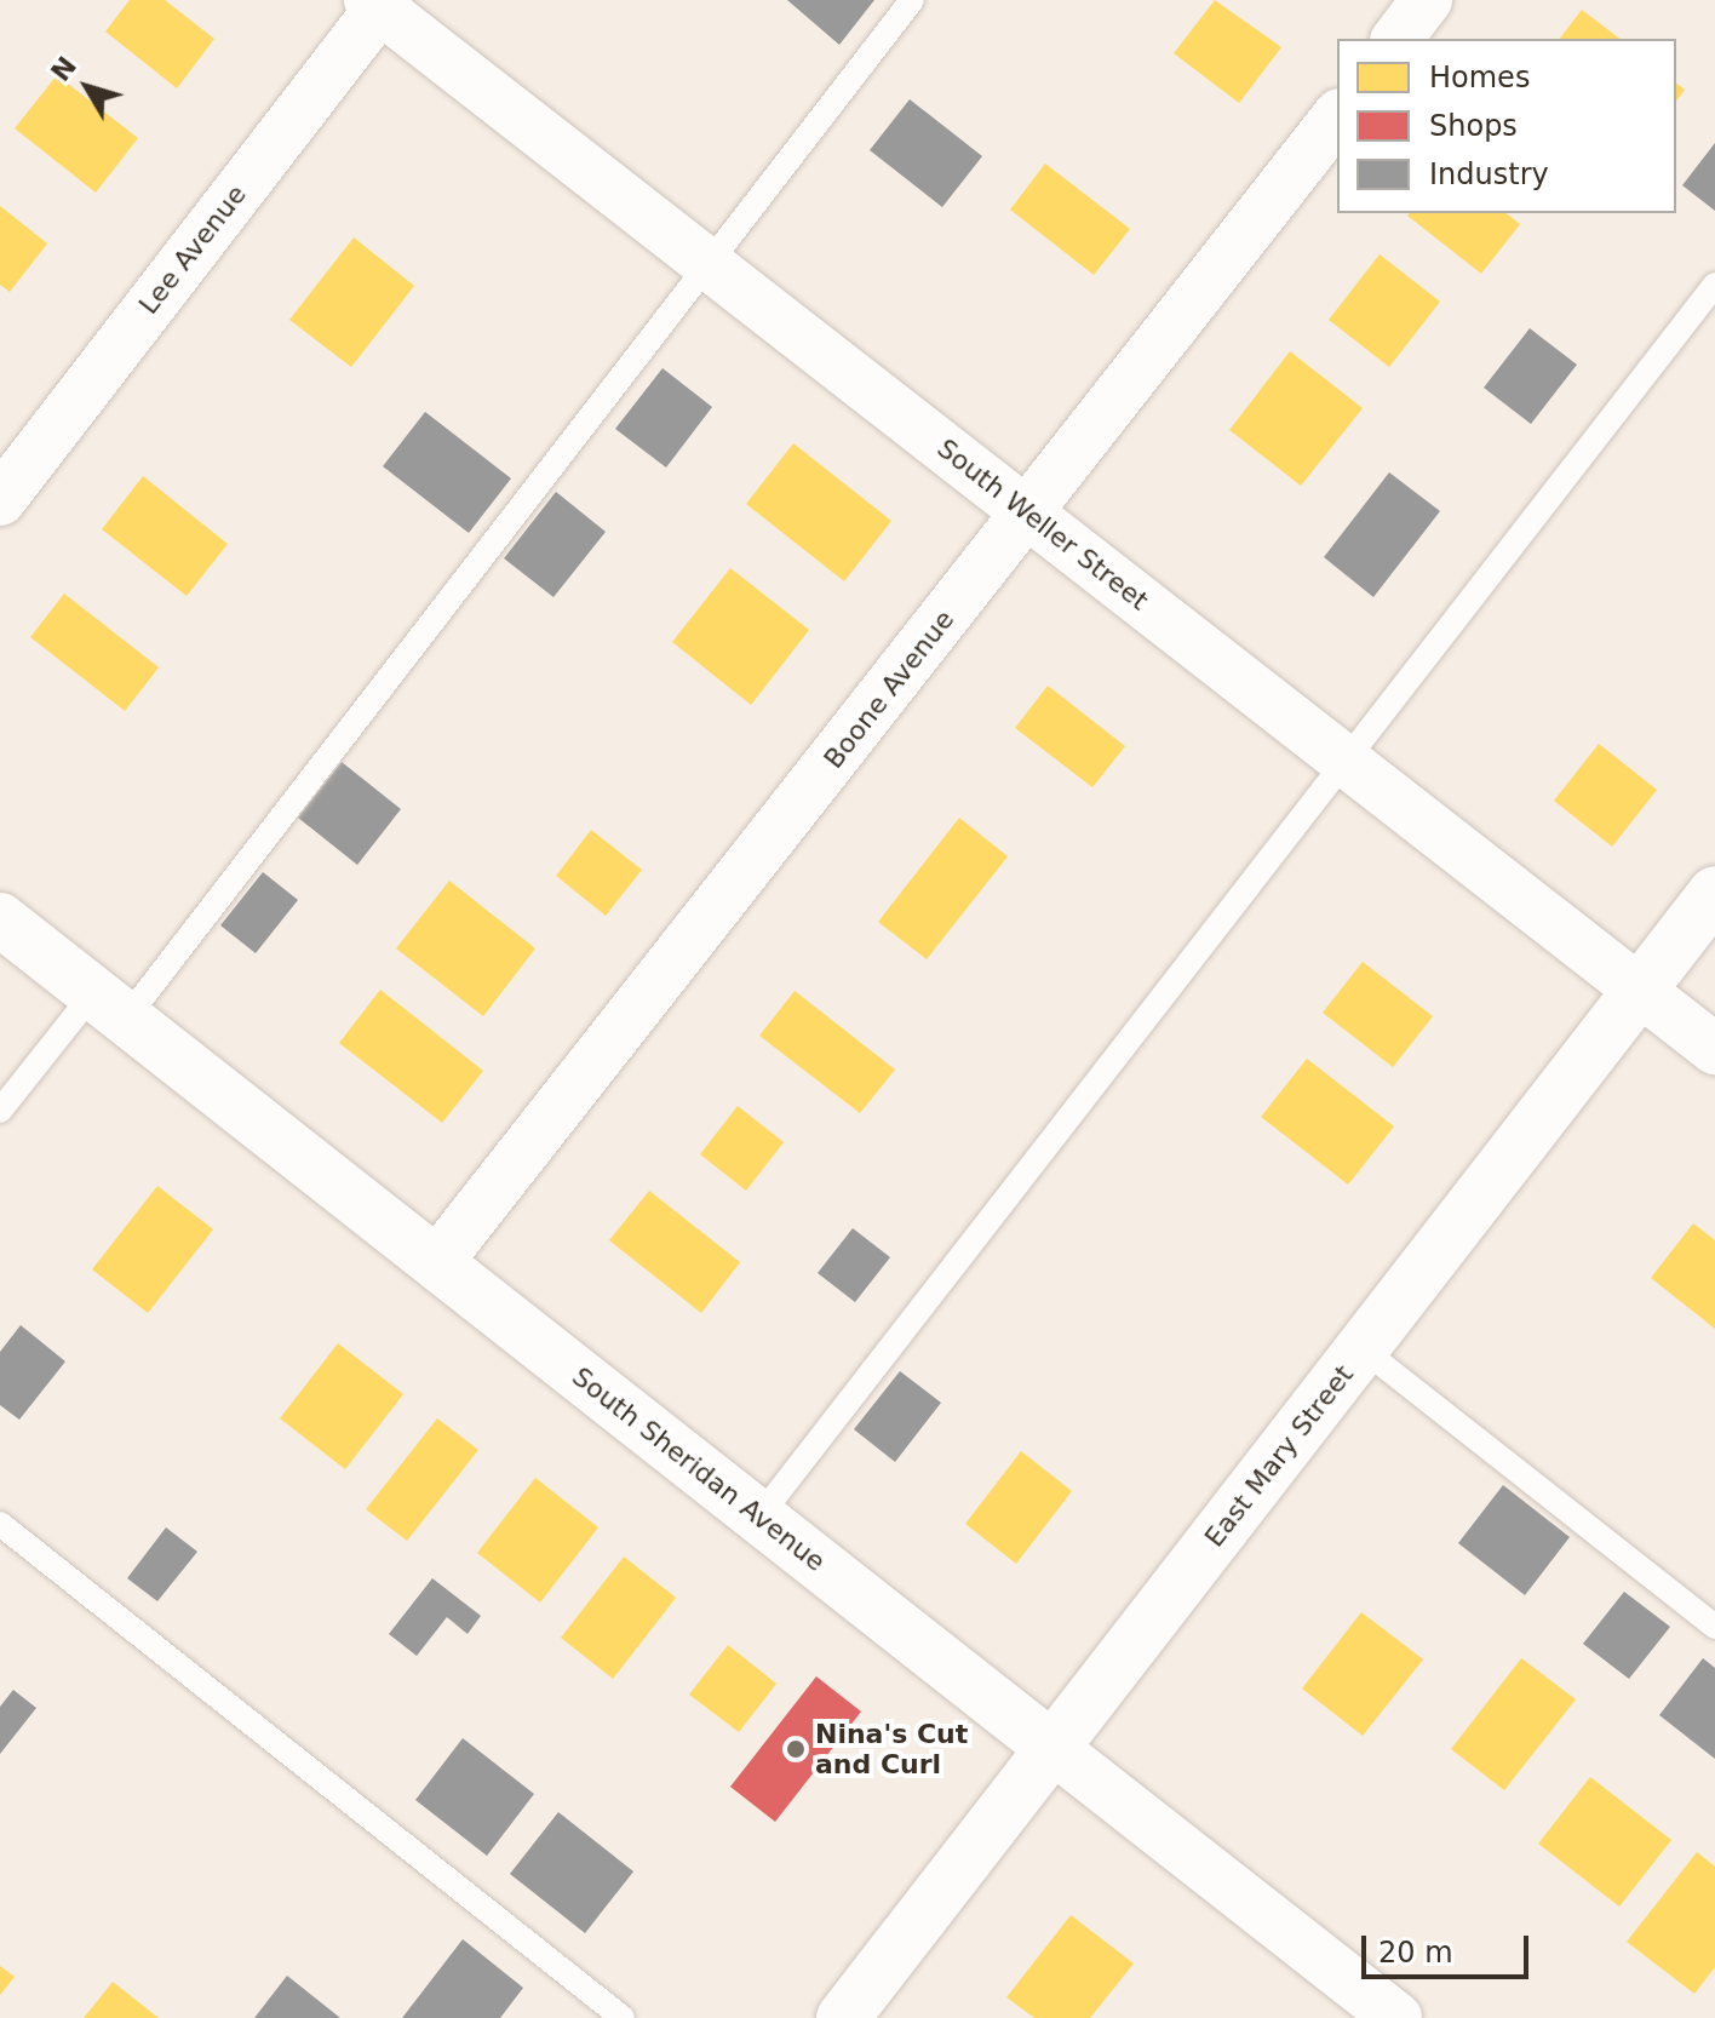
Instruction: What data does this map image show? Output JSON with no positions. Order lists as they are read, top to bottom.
{
  "streets": {
    "main road": ["East Mary Street", "South Sheridan Avenue"],
    "street": ["Lee Avenue", "South Weller Street", "Boone Avenue"]
  },
  "crossings": [
    ["Lee Avenue", "South Weller Street"],
    ["South Weller Street", "Boone Avenue"],
    ["South Weller Street", "East Mary Street"],
    ["Boone Avenue", "South Sheridan Avenue"],
    ["East Mary Street", "South Sheridan Avenue"]
  ],
  "places": ["Nina's Cut and Curl"],
  "legend": ["Homes", "Shops", "Industry"],
  "scale_bar": "20 m",
  "north": "top left"
}
